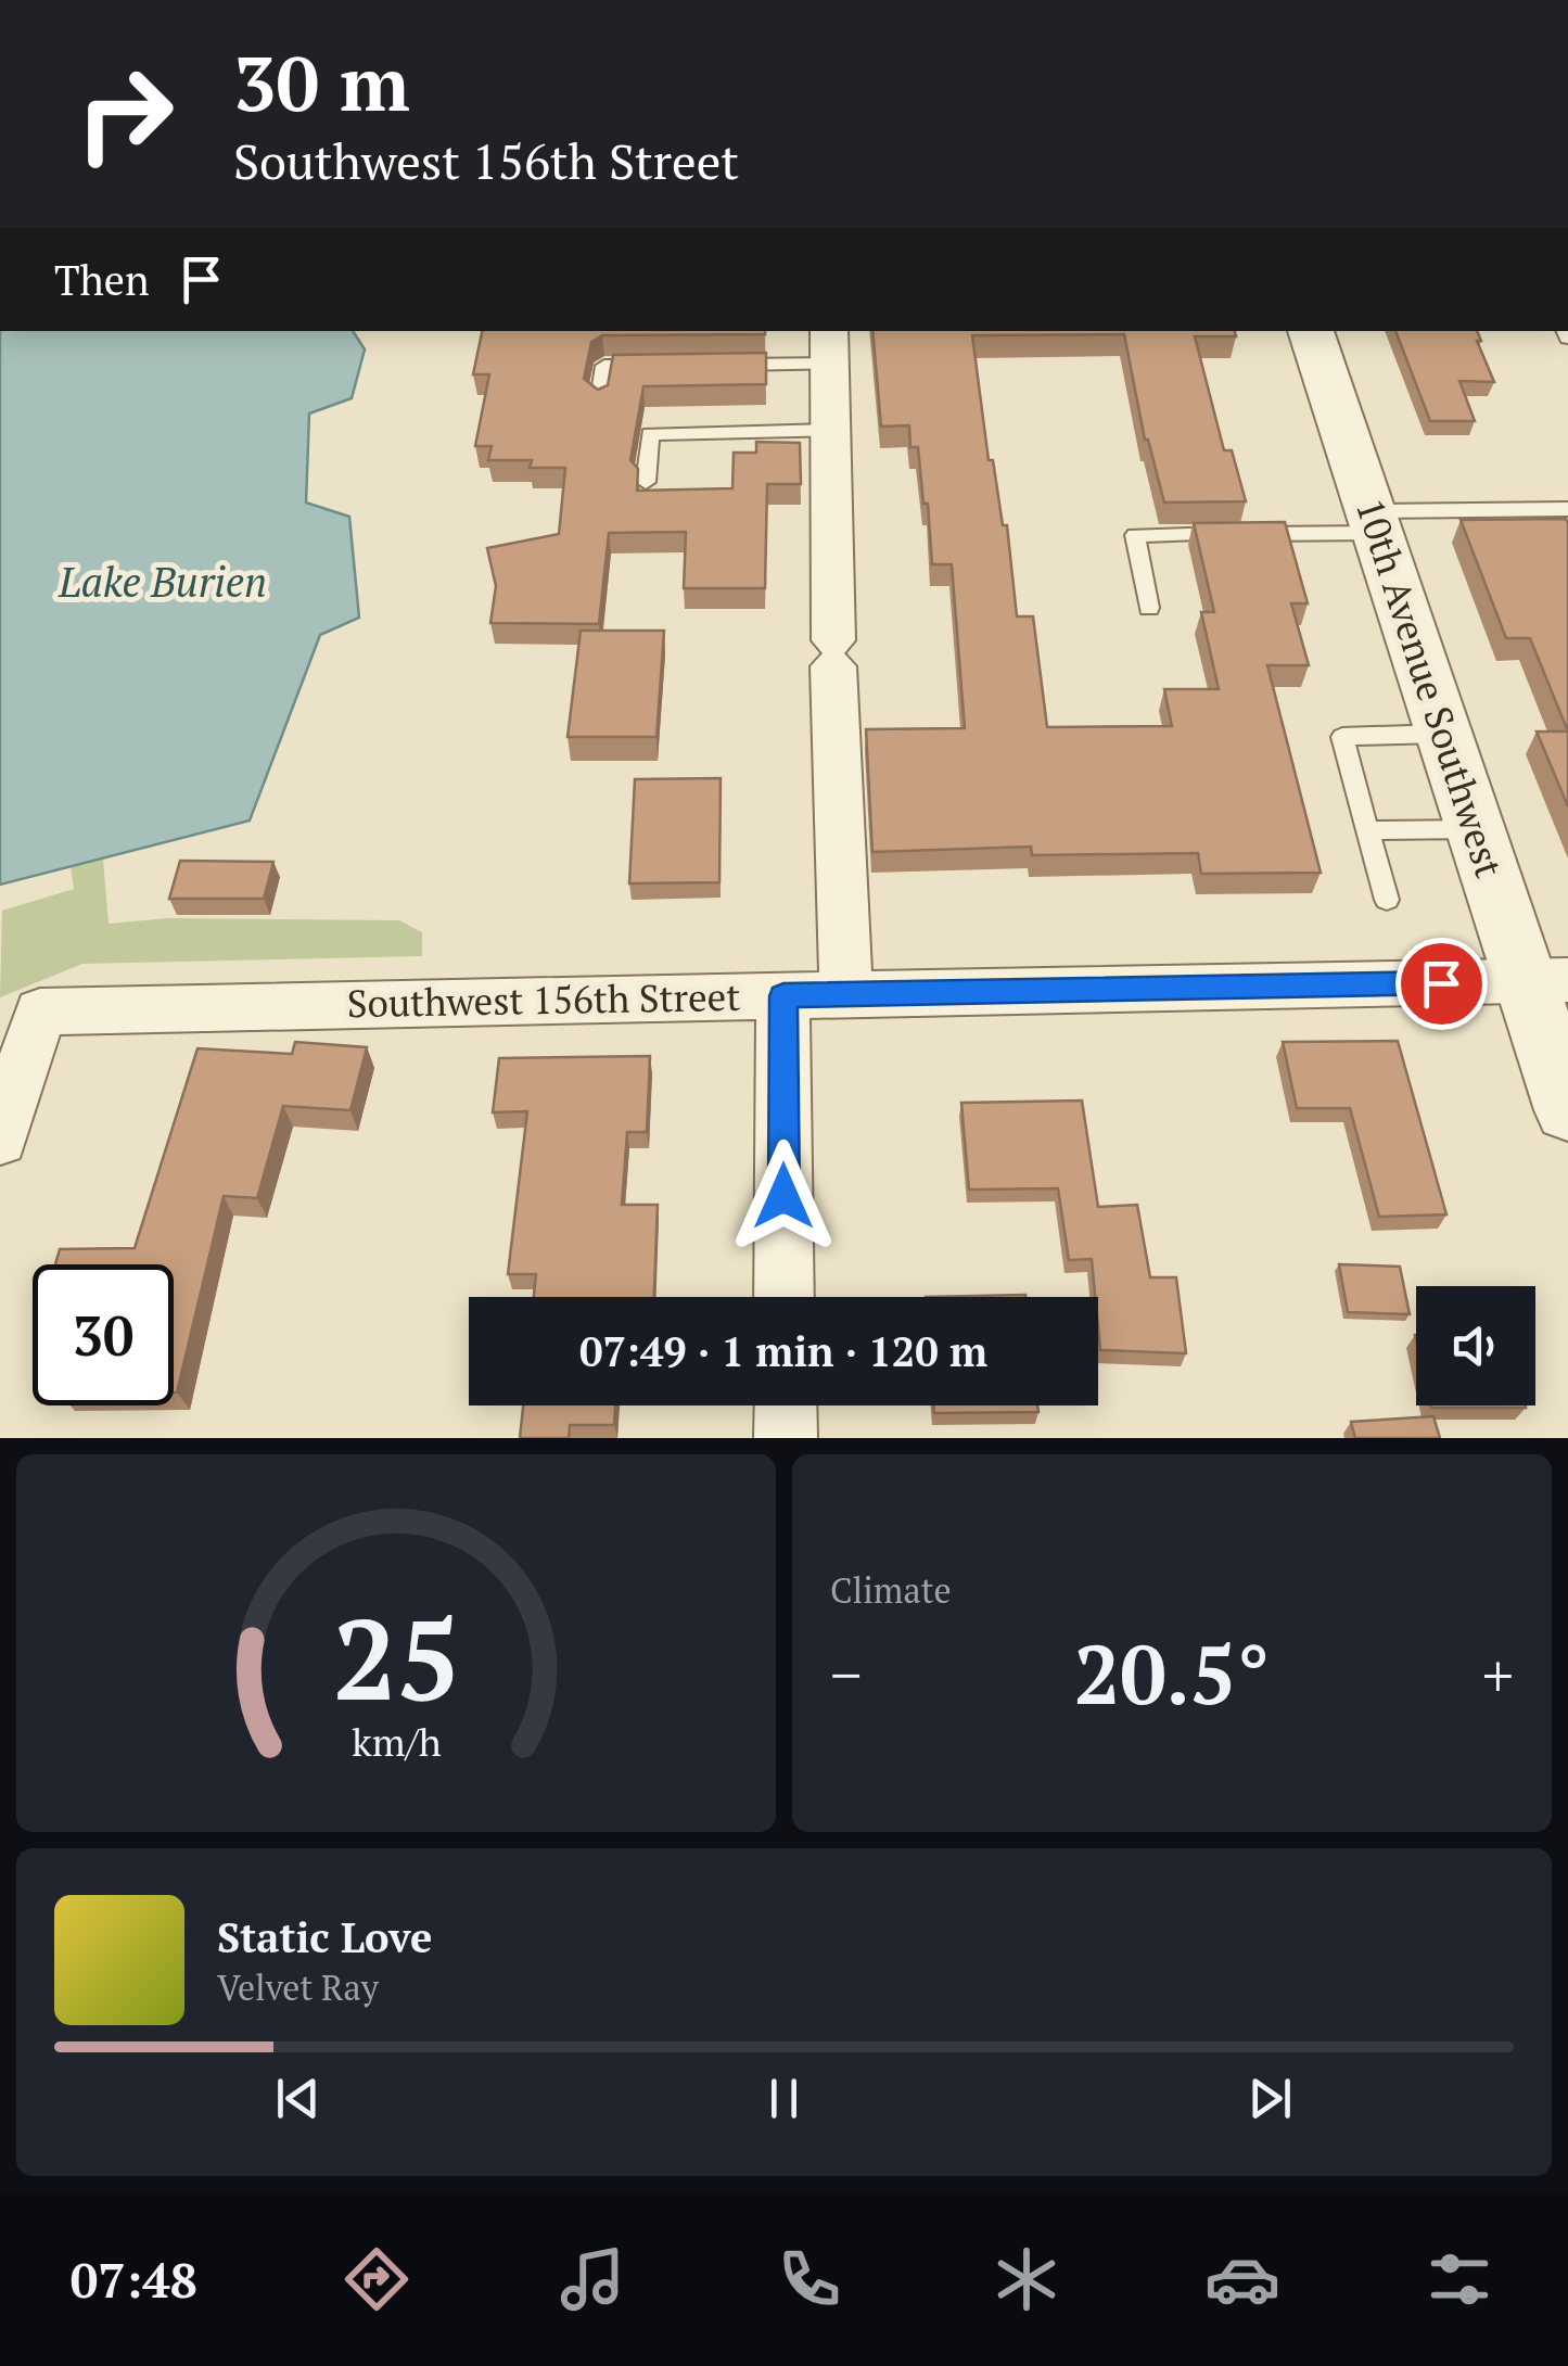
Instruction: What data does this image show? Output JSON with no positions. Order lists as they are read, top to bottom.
{
  "streets": {
    "street": ["10th Avenue Southwest", "Southwest 156th Street"]
  },
  "crossings": [
    ["10th Avenue Southwest", "Southwest 156th Street"]
  ],
  "water": ["Lake Burien"],
  "page": {
    "turn": ["30 m", "Southwest 156th Street"],
    "then": "Then",
    "limit": "30",
    "trip": "07:49 · 1 min · 120 m",
    "tile": "Climate",
    "heat": ["−", "20.5°", "+"],
    "song": ["Static Love", "Velvet Ray"],
    "tabs": "07:48",
    "gauge": ["25", "km/h"]
  }
}
